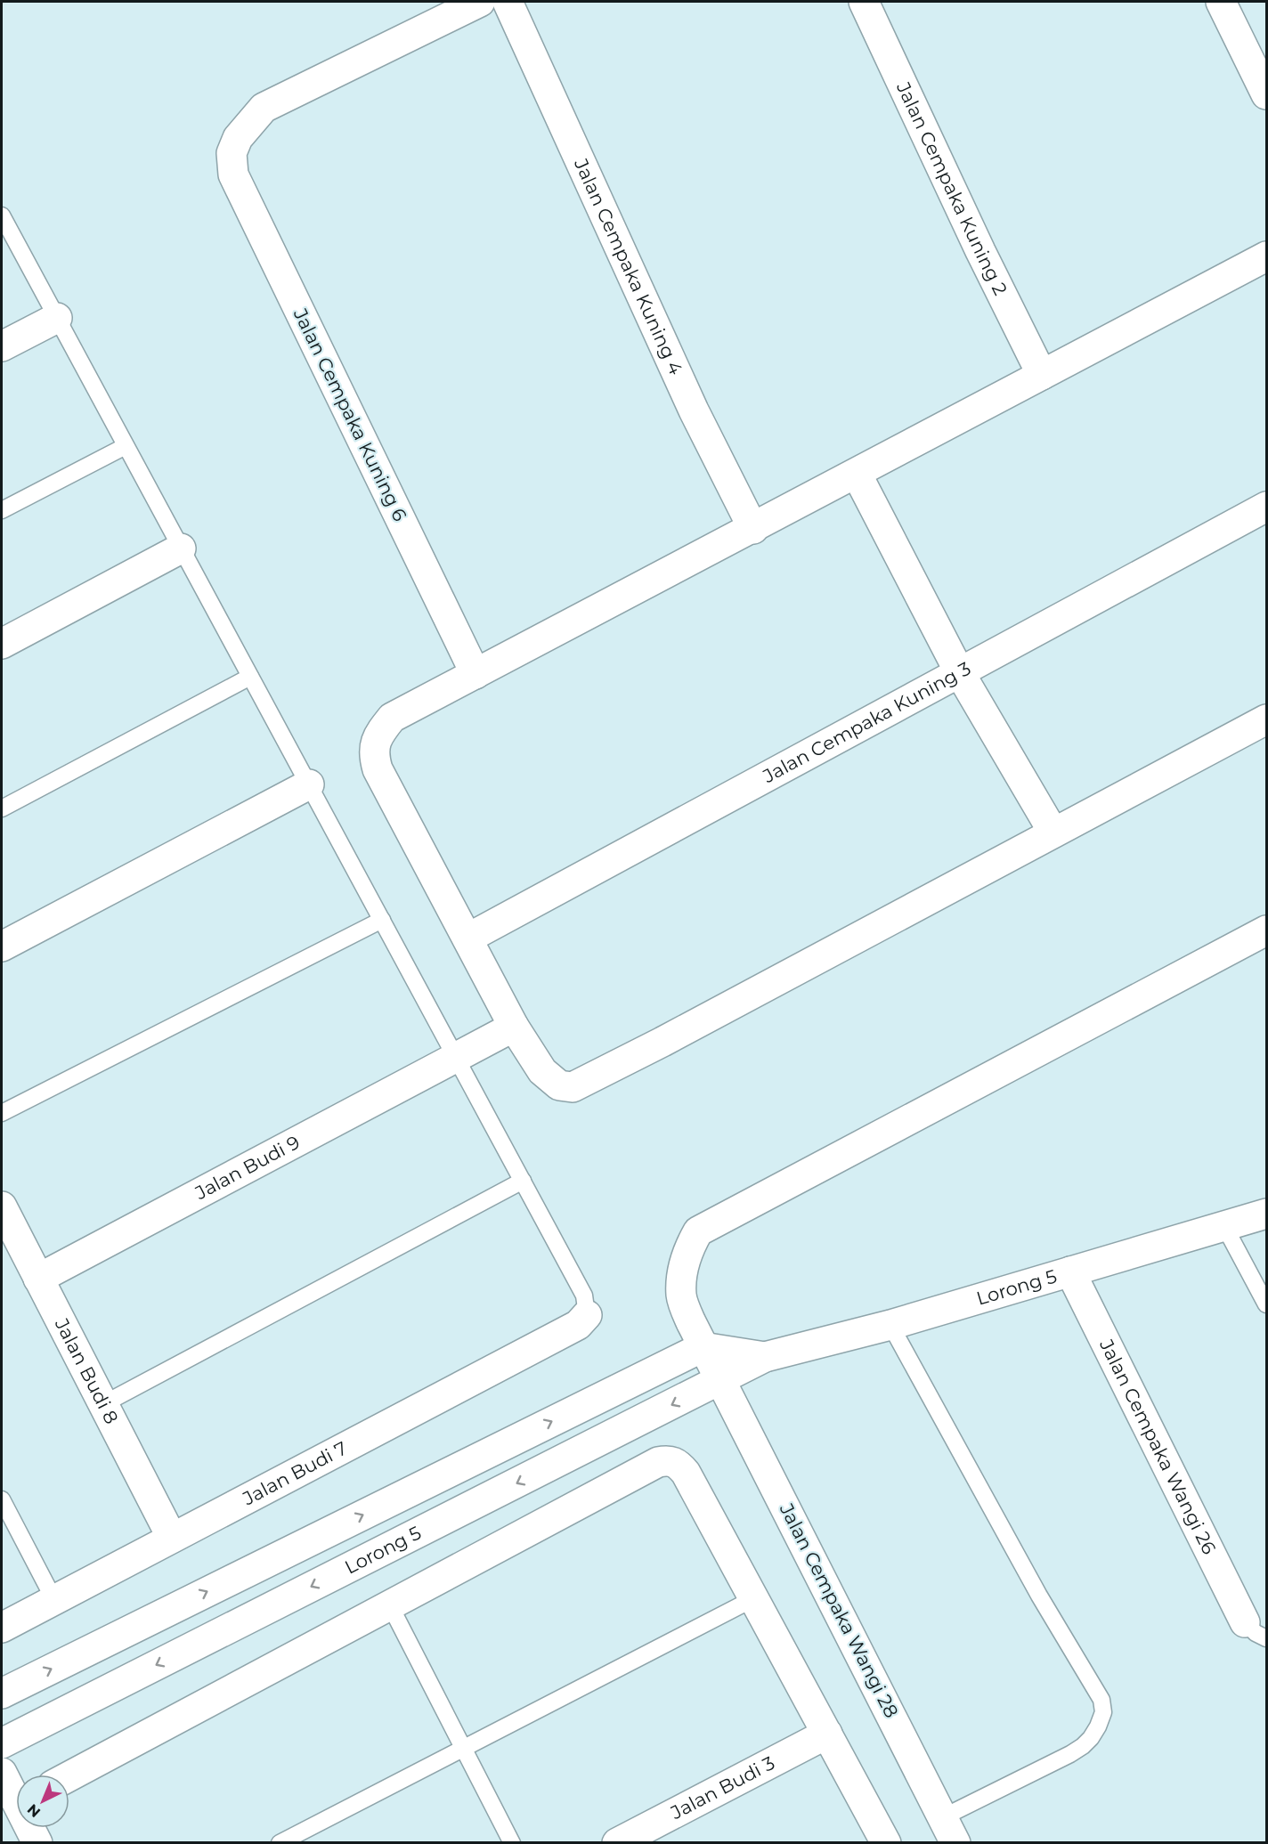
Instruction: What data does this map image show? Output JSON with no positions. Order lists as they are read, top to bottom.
{
  "streets": {
    "street": [
      "Jalan Cempaka Kuning 2",
      "Jalan Cempaka Kuning 4",
      "Jalan Cempaka Kuning 6",
      "Jalan Cempaka Kuning 3",
      "Jalan Budi 9",
      "Lorong 5",
      "Jalan Budi 8",
      "Jalan Cempaka Wangi 26",
      "Jalan Budi 7",
      "Jalan Cempaka Wangi 28",
      "Jalan Budi 3"
    ]
  },
  "crossings": [
    ["Jalan Budi 9", "Jalan Budi 8"],
    ["Lorong 5", "Jalan Cempaka Wangi 26"],
    ["Lorong 5", "Jalan Cempaka Wangi 28"],
    ["Jalan Budi 8", "Jalan Budi 7"]
  ],
  "north": "bottom left"
}
